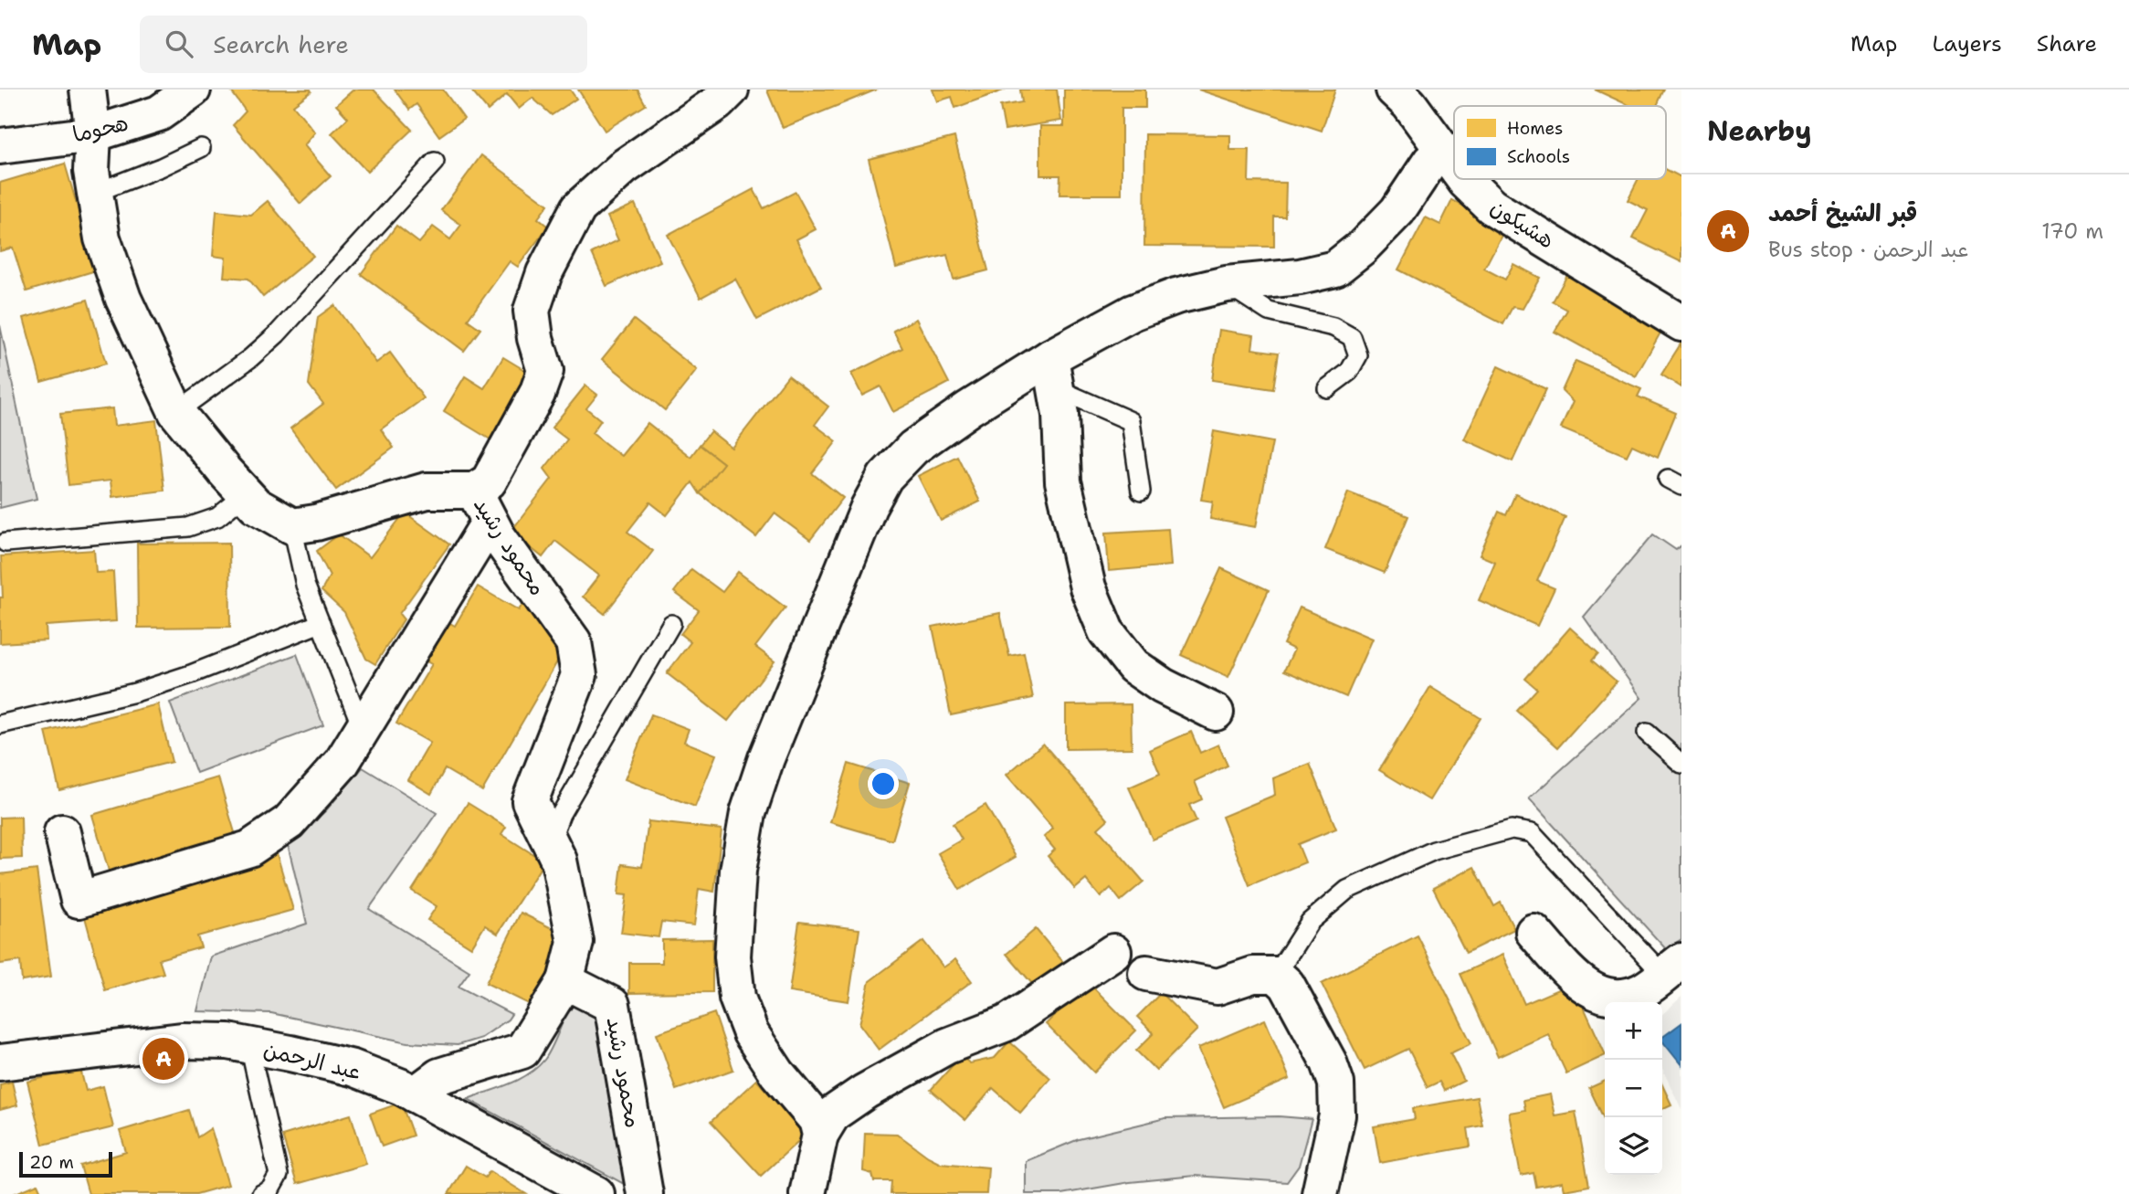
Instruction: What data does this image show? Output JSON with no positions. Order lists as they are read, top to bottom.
{
  "streets": {
    "street": [
      "هحوما",
      "هشيكون",
      "محمود رشيد",
      "عبد الرحمن"
    ]
  },
  "legend": ["Homes", "Schools"],
  "scale_bar": "20 m",
  "page": {
    "header": "Map",
    "search": "Search here",
    "nav": ["Map", "Layers", "Share"],
    "heading": "Nearby",
    "list": [
      {
        "mark": "A",
        "name": "قبر الشيخ أحمد",
        "note": "Bus stop · عبد الرحمن",
        "value": "170 m"
      }
    ],
    "map_buttons": ["+", "−"],
    "pins": "A",
    "scale": "20 m"
  }
}
